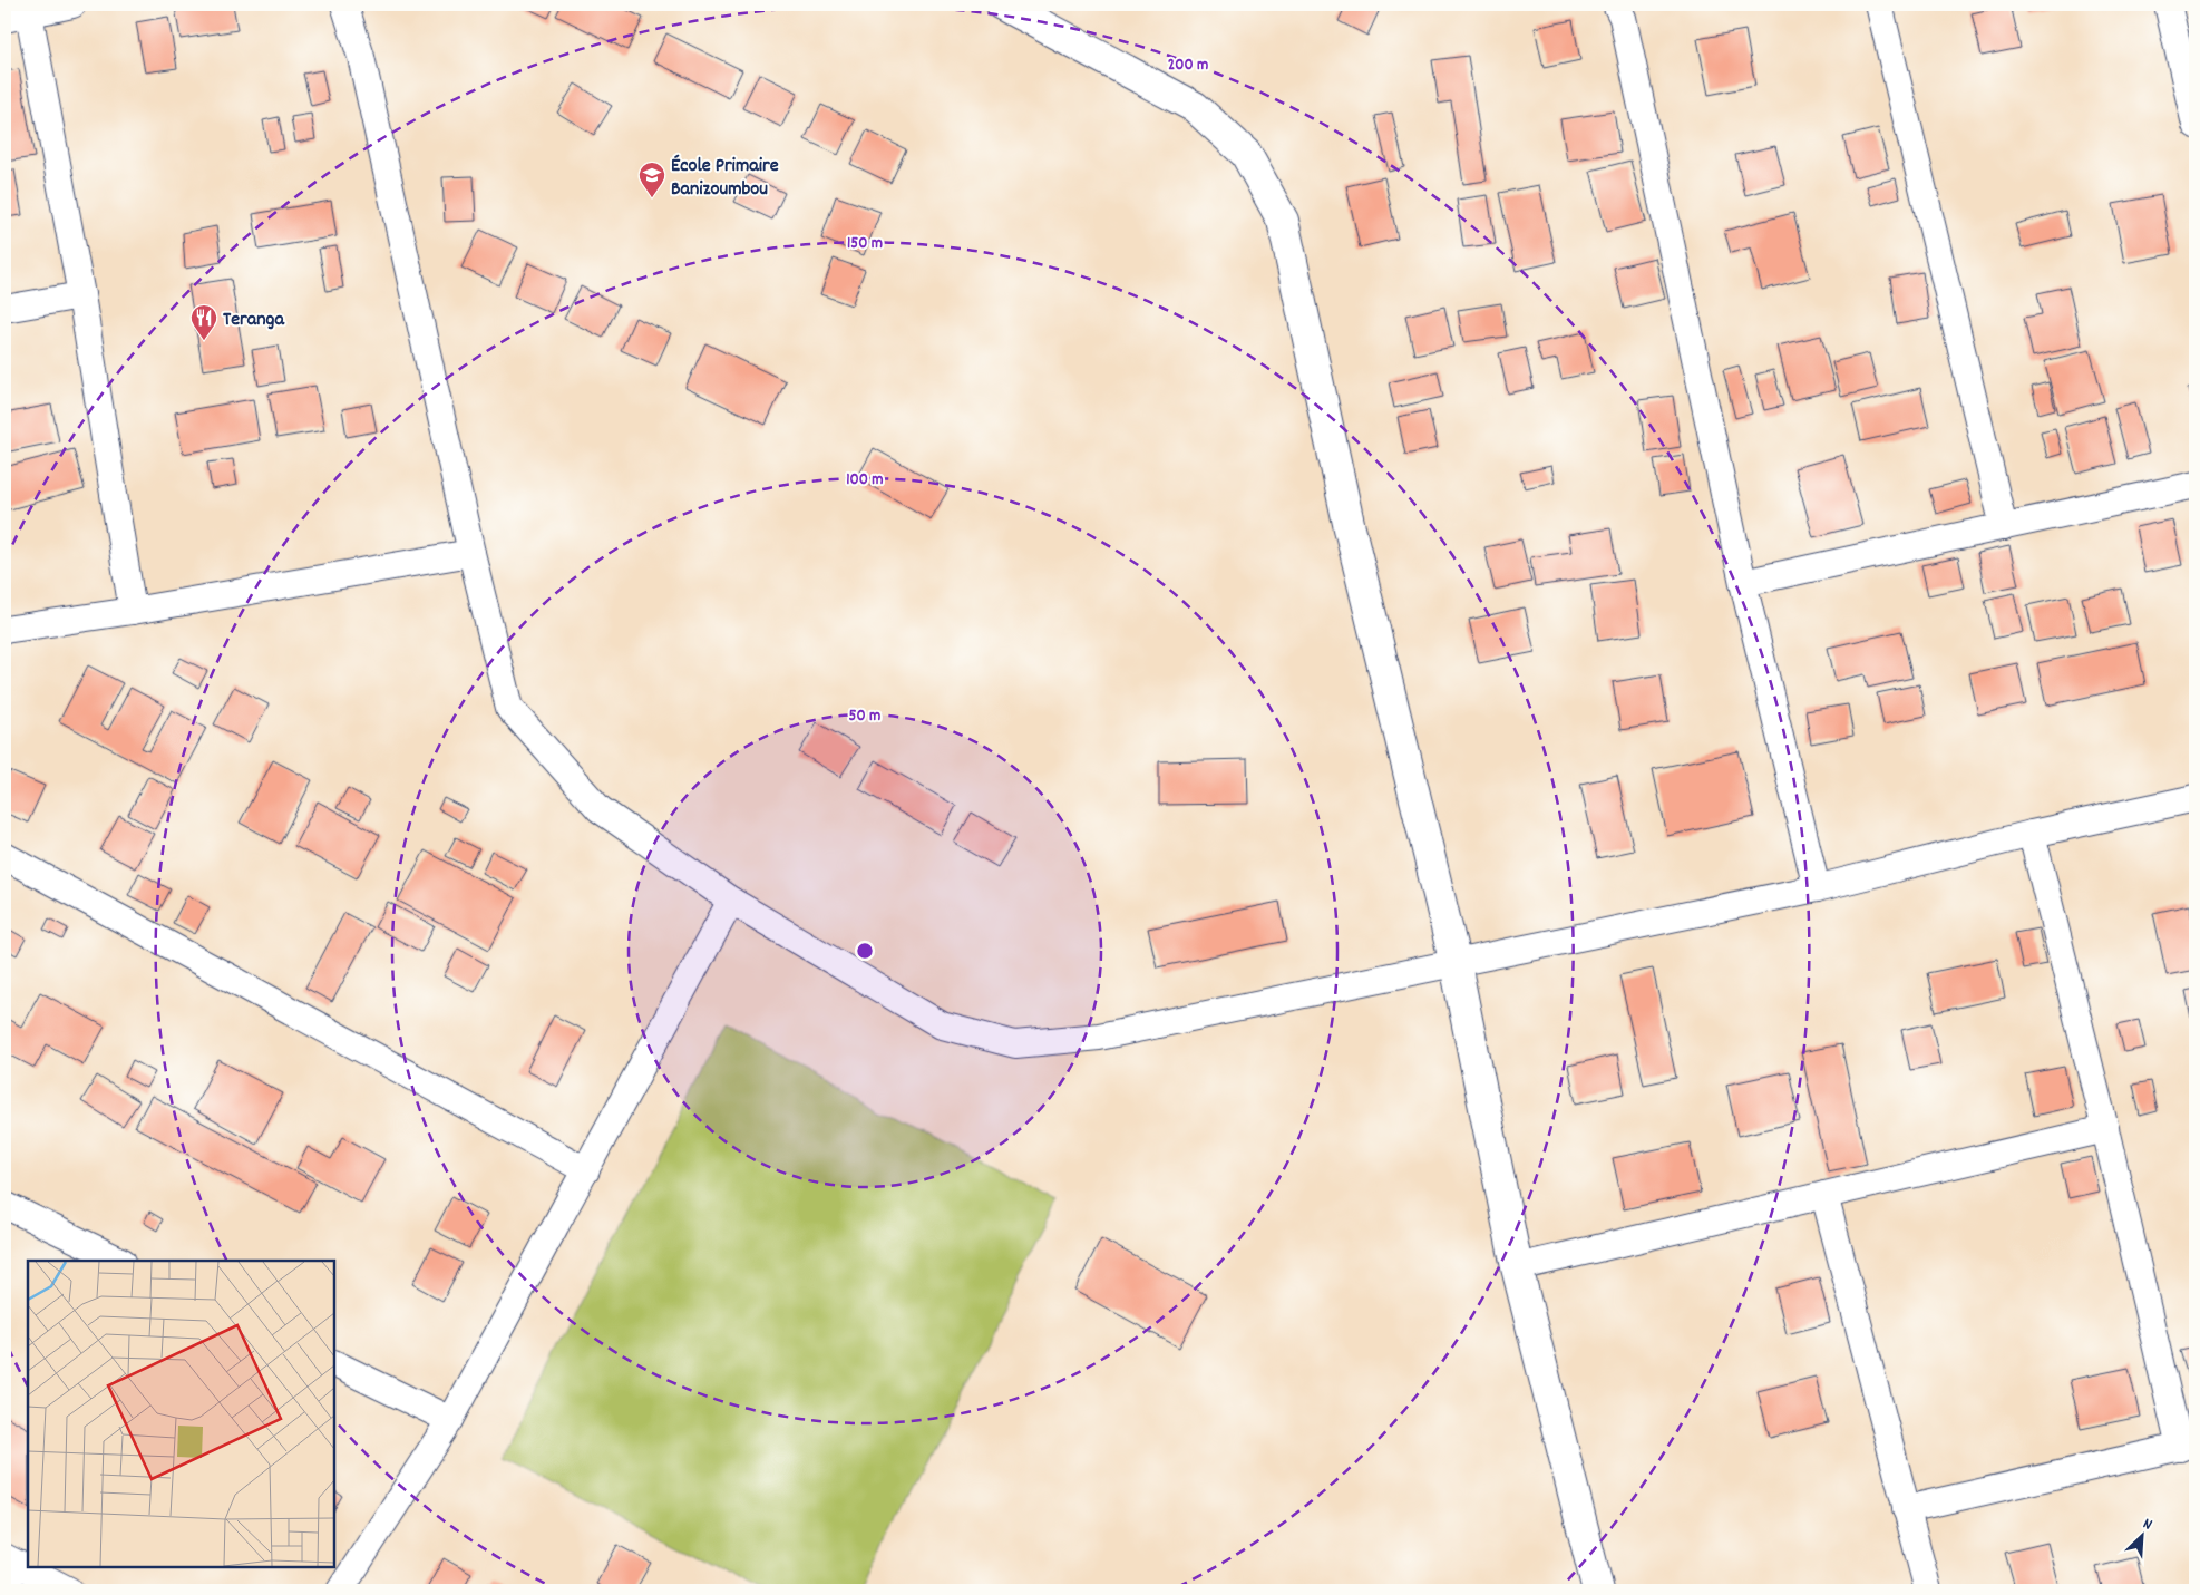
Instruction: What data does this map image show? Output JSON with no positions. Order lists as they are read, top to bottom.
{
  "places": {
    "school or university": ["École Primaire Banizoumbou"],
    "restaurant": ["Teranga"]
  },
  "north": "top right",
  "rings": [
    "200 m",
    "150 m",
    "100 m",
    "50 m"
  ]
}
